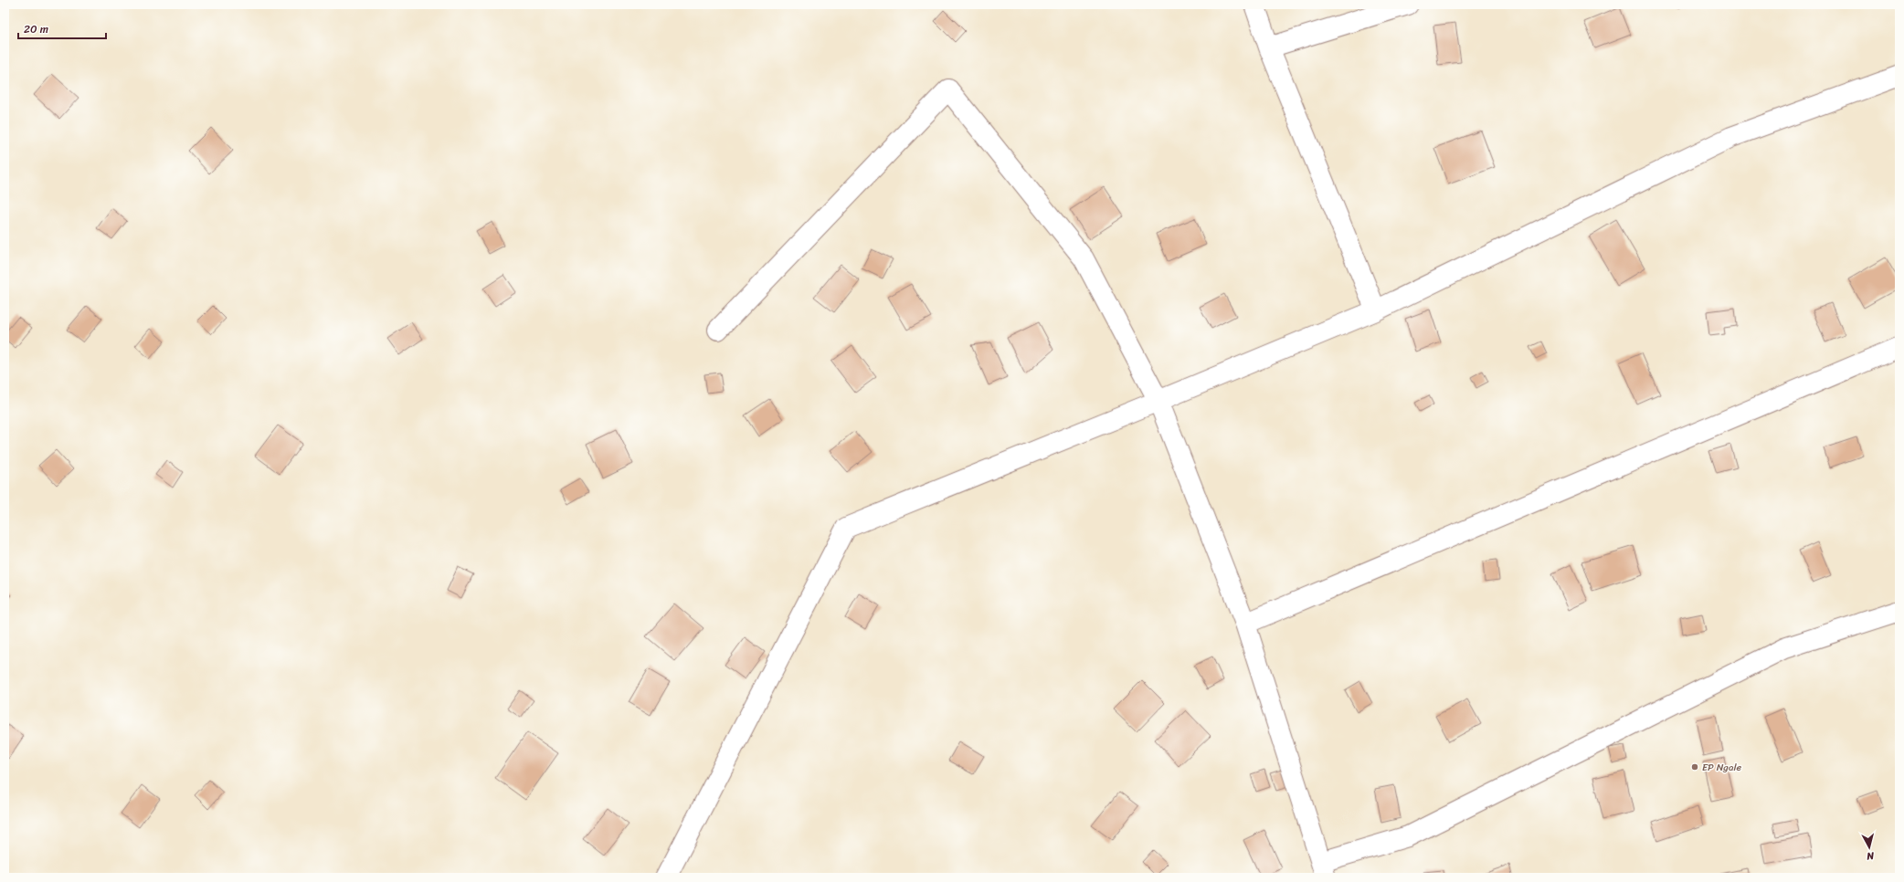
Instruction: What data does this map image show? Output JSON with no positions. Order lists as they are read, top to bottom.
{
  "places": ["EP Ngale"],
  "scale_bar": "20 m",
  "north": "bottom"
}
